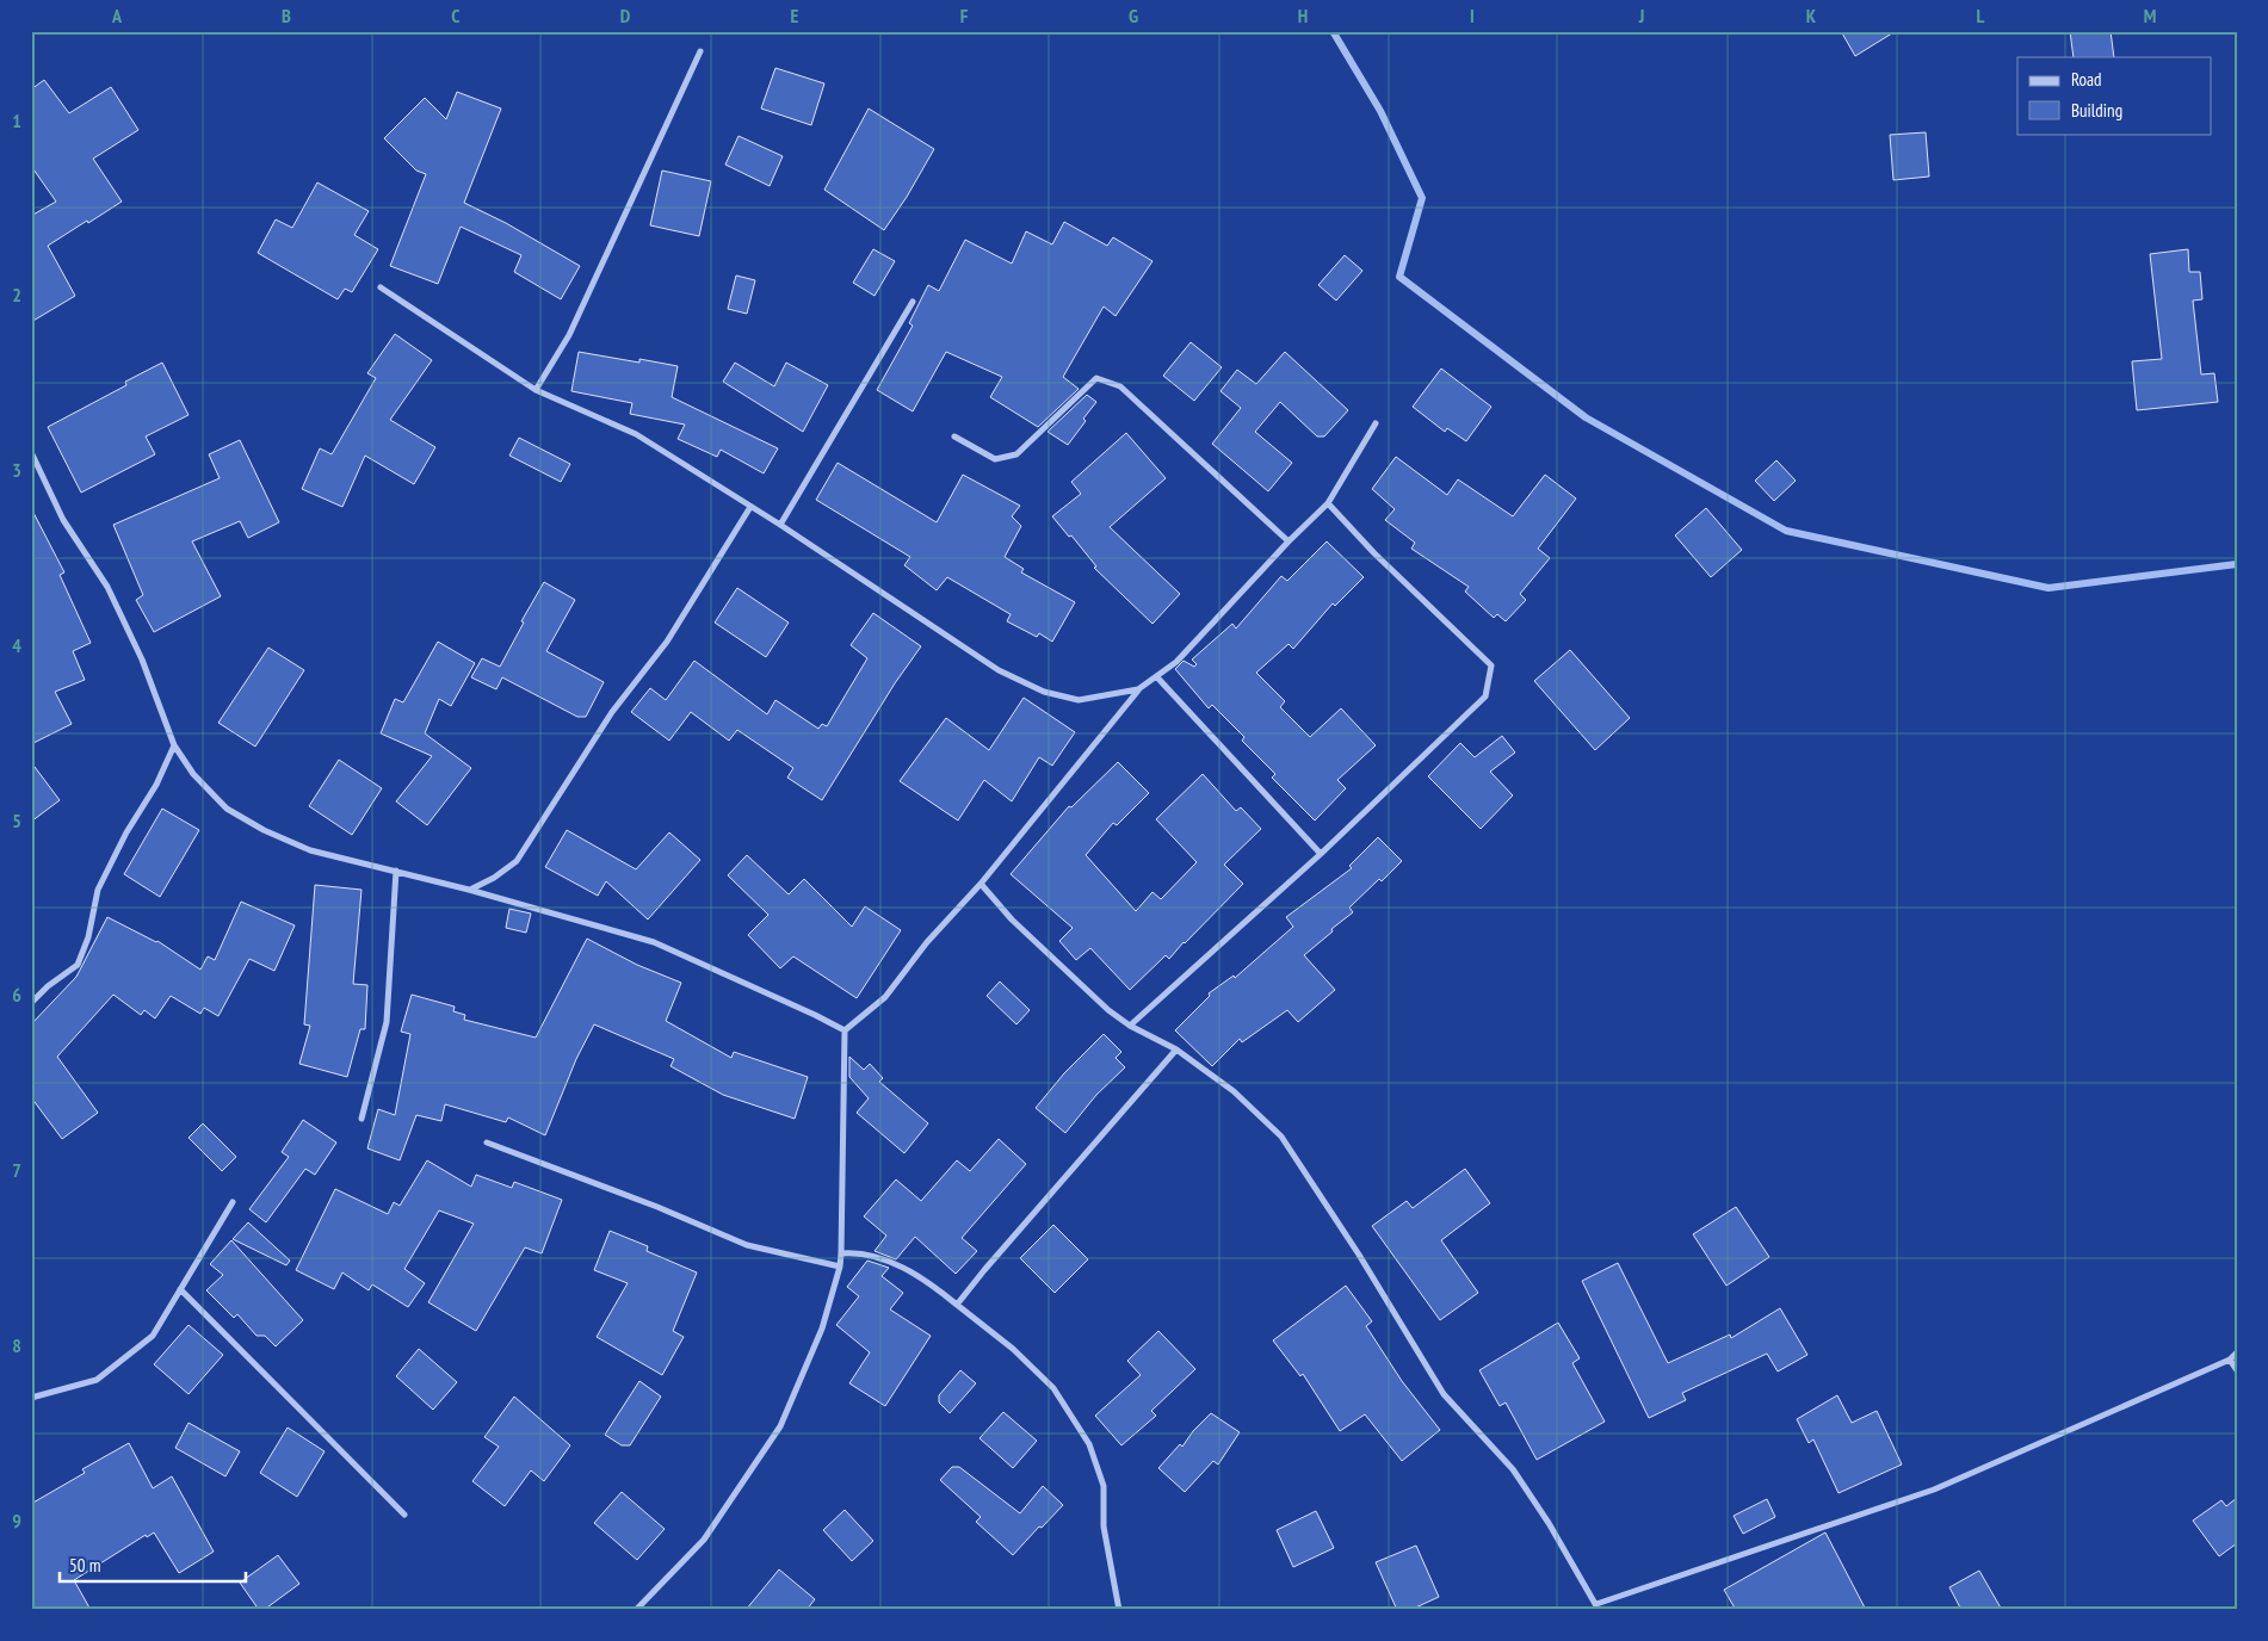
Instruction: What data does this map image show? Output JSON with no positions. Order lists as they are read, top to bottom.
{
  "legend": ["Road", "Building"],
  "scale_bar": "50 m",
  "grid": {
    "columns": [
      "A",
      "B",
      "C",
      "D",
      "E",
      "F",
      "G",
      "H",
      "I",
      "J",
      "K",
      "L",
      "M"
    ],
    "rows": [
      "1",
      "2",
      "3",
      "4",
      "5",
      "6",
      "7",
      "8",
      "9"
    ]
  }
}
